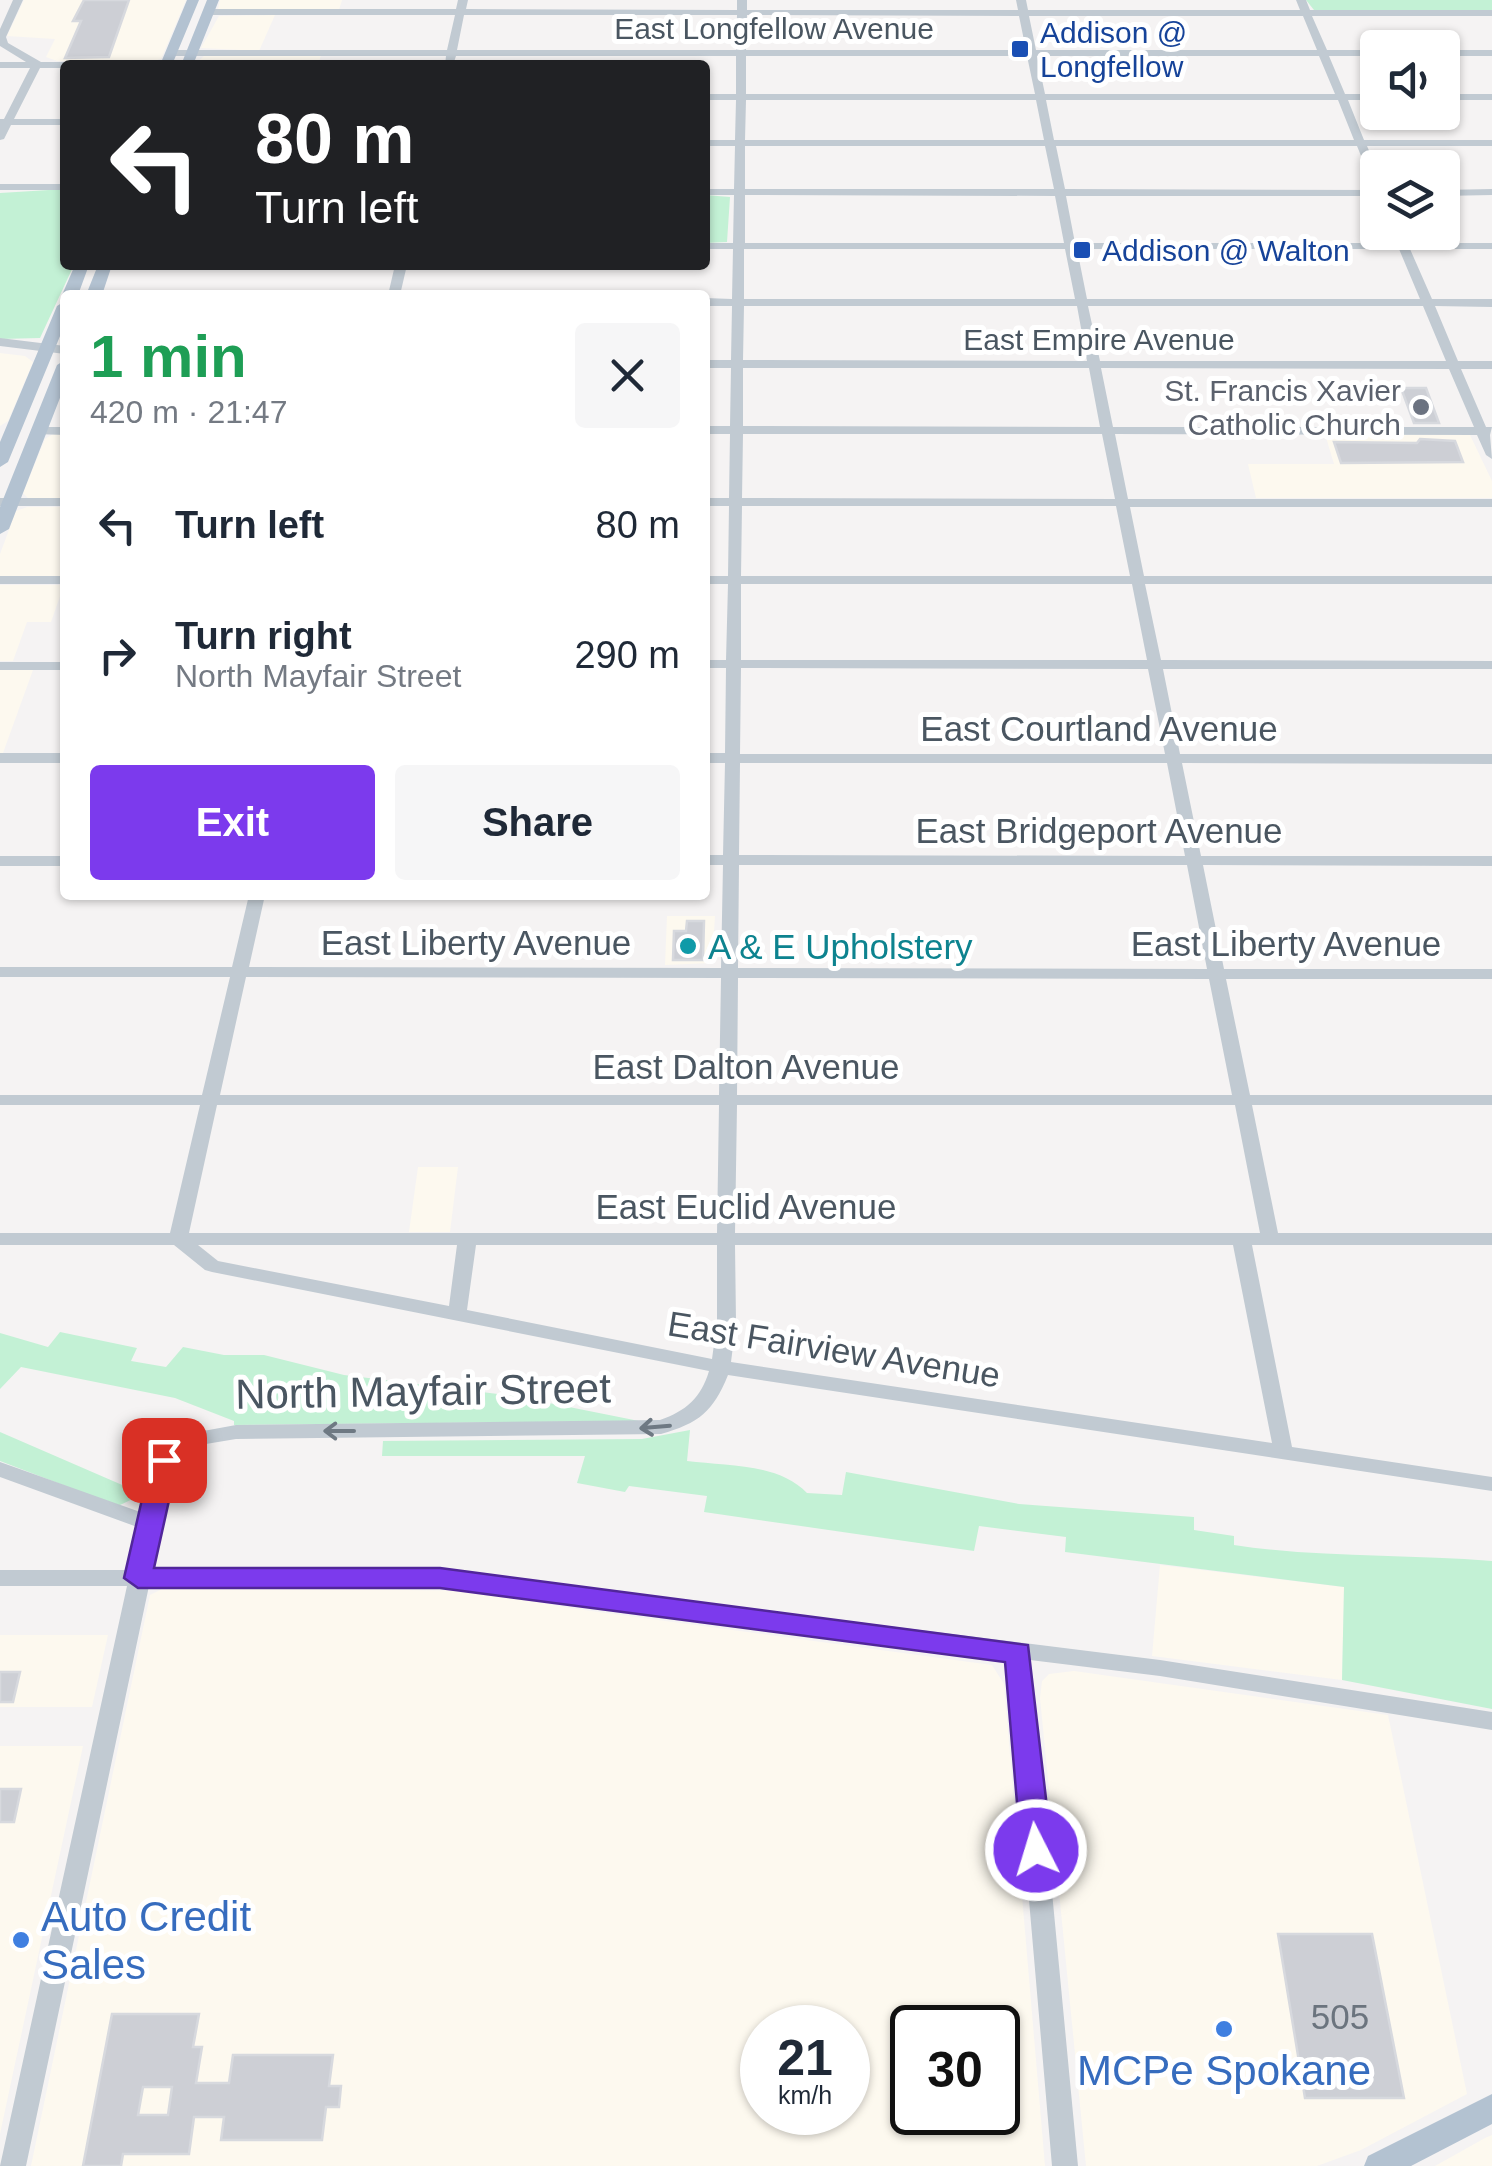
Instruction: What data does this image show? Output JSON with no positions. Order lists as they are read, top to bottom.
{
  "streets": {
    "street": [
      "East Longfellow Avenue",
      "East Empire Avenue",
      "East Courtland Avenue",
      "East Bridgeport Avenue",
      "East Liberty Avenue",
      "East Dalton Avenue",
      "East Euclid Avenue",
      "East Fairview Avenue",
      "North Mayfair Street"
    ]
  },
  "crossings": [
    ["East Euclid Avenue", "East Fairview Avenue"],
    ["East Fairview Avenue", "North Mayfair Street"]
  ],
  "places": {
    "transit": ["Addison @ Longfellow", "Addison @ Walton"],
    "other": [
      "St. Francis Xavier Catholic Church",
      "A & E Upholstery",
      "Auto Credit Sales",
      "MCPe Spokane"
    ]
  },
  "house_numbers": ["505"],
  "page": {
    "turn": ["80 m", "Turn left"],
    "heading": ["1 min", "420 m · 21:47"],
    "list": [
      {
        "name": "Turn left",
        "value": "80 m"
      },
      {
        "name": "Turn right",
        "note": "North Mayfair Street",
        "value": "290 m"
      }
    ],
    "buttons": ["Exit", "Share"],
    "speed": "21 km/h",
    "limit": "30"
  }
}
